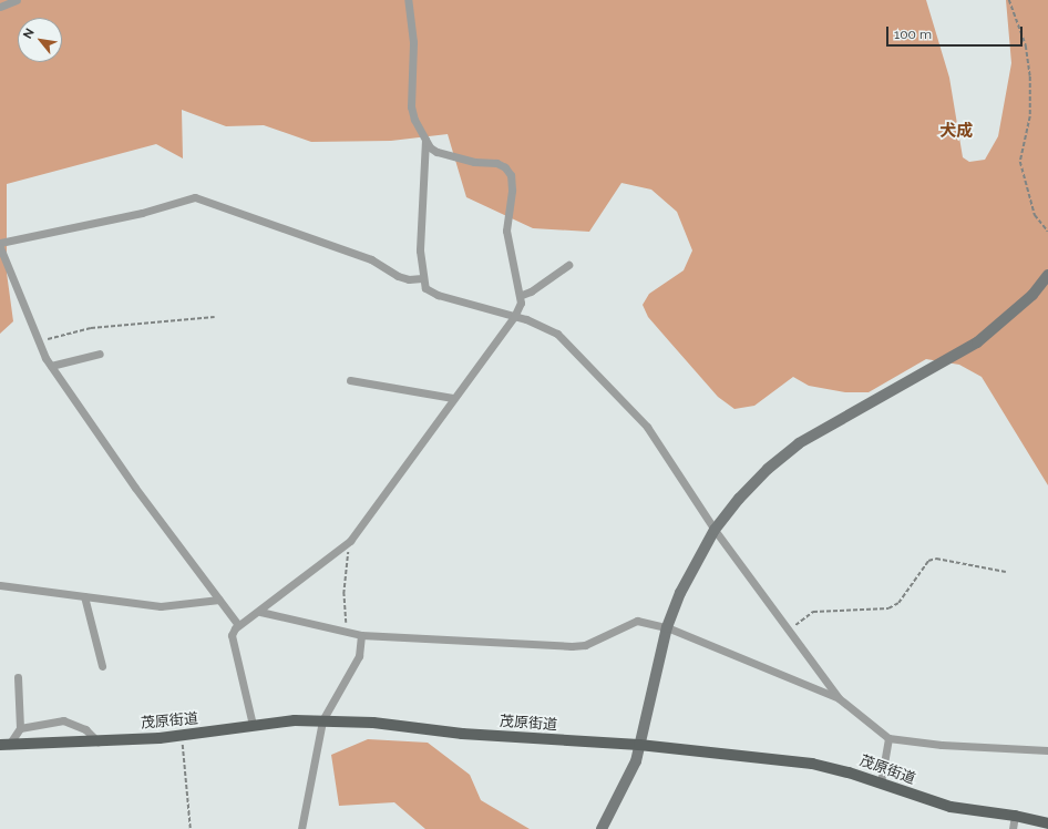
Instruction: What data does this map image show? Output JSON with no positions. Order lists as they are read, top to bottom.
{
  "streets": {
    "main road": ["茂原街道"]
  },
  "districts": ["犬成"],
  "scale_bar": "100 m",
  "north": "top left"
}
